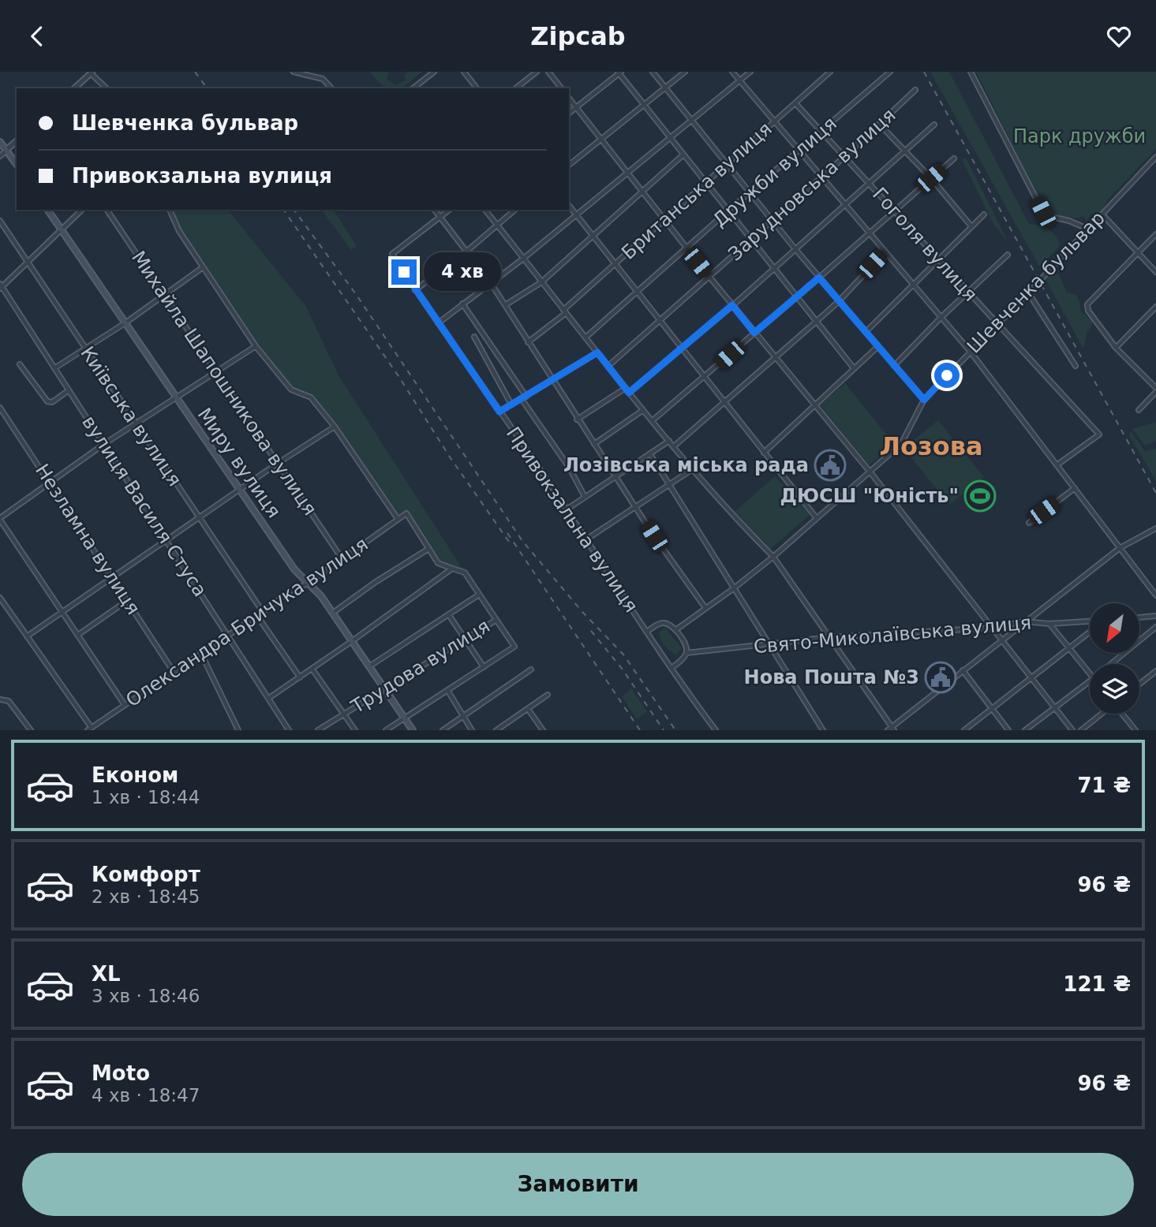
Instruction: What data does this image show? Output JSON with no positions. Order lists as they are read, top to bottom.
{
  "streets": {
    "main road": ["Миру вулиця"],
    "street": [
      "Дружби вулиця",
      "Зарудновська вулиця",
      "Британська вулиця",
      "Гоголя вулиця",
      "Шевченка бульвар",
      "Михайла Шапошникова вулиця",
      "Київська вулиця",
      "вулиця Василя Стуса",
      "Привокзальна вулиця",
      "Незламна вулиця",
      "Олександра Бричука вулиця",
      "Свято-Миколаївська вулиця",
      "Трудова вулиця"
    ]
  },
  "crossings": [
    ["Дружби вулиця", "Гоголя вулиця"],
    ["Зарудновська вулиця", "Гоголя вулиця"],
    ["Британська вулиця", "Гоголя вулиця"],
    ["Гоголя вулиця", "Шевченка бульвар"],
    ["Михайла Шапошникова вулиця", "Олександра Бричука вулиця"],
    ["Київська вулиця", "Олександра Бричука вулиця"],
    ["Миру вулиця", "Олександра Бричука вулиця"],
    ["Миру вулиця", "Трудова вулиця"],
    ["вулиця Василя Стуса", "Олександра Бричука вулиця"],
    ["Незламна вулиця", "Олександра Бричука вулиця"]
  ],
  "districts": ["Лозова"],
  "parks": ["Парк дружби"],
  "places": {
    "public building": ["Лозівська міська рада", "Нова Пошта №3"],
    "sports": ["ДЮСШ \"Юність\""]
  },
  "north": "bottom left",
  "page": {
    "header": "Zipcab",
    "banner": ["Шевченка бульвар", "Привокзальна вулиця"],
    "bubble": "4 хв",
    "list": [
      {
        "name": "Економ",
        "note": "1 хв · 18:44",
        "value": "71 ₴"
      },
      {
        "name": "Комфорт",
        "note": "2 хв · 18:45",
        "value": "96 ₴"
      },
      {
        "name": "XL",
        "note": "3 хв · 18:46",
        "value": "121 ₴"
      },
      {
        "name": "Moto",
        "note": "4 хв · 18:47",
        "value": "96 ₴"
      }
    ],
    "buttons": "Замовити"
  }
}
